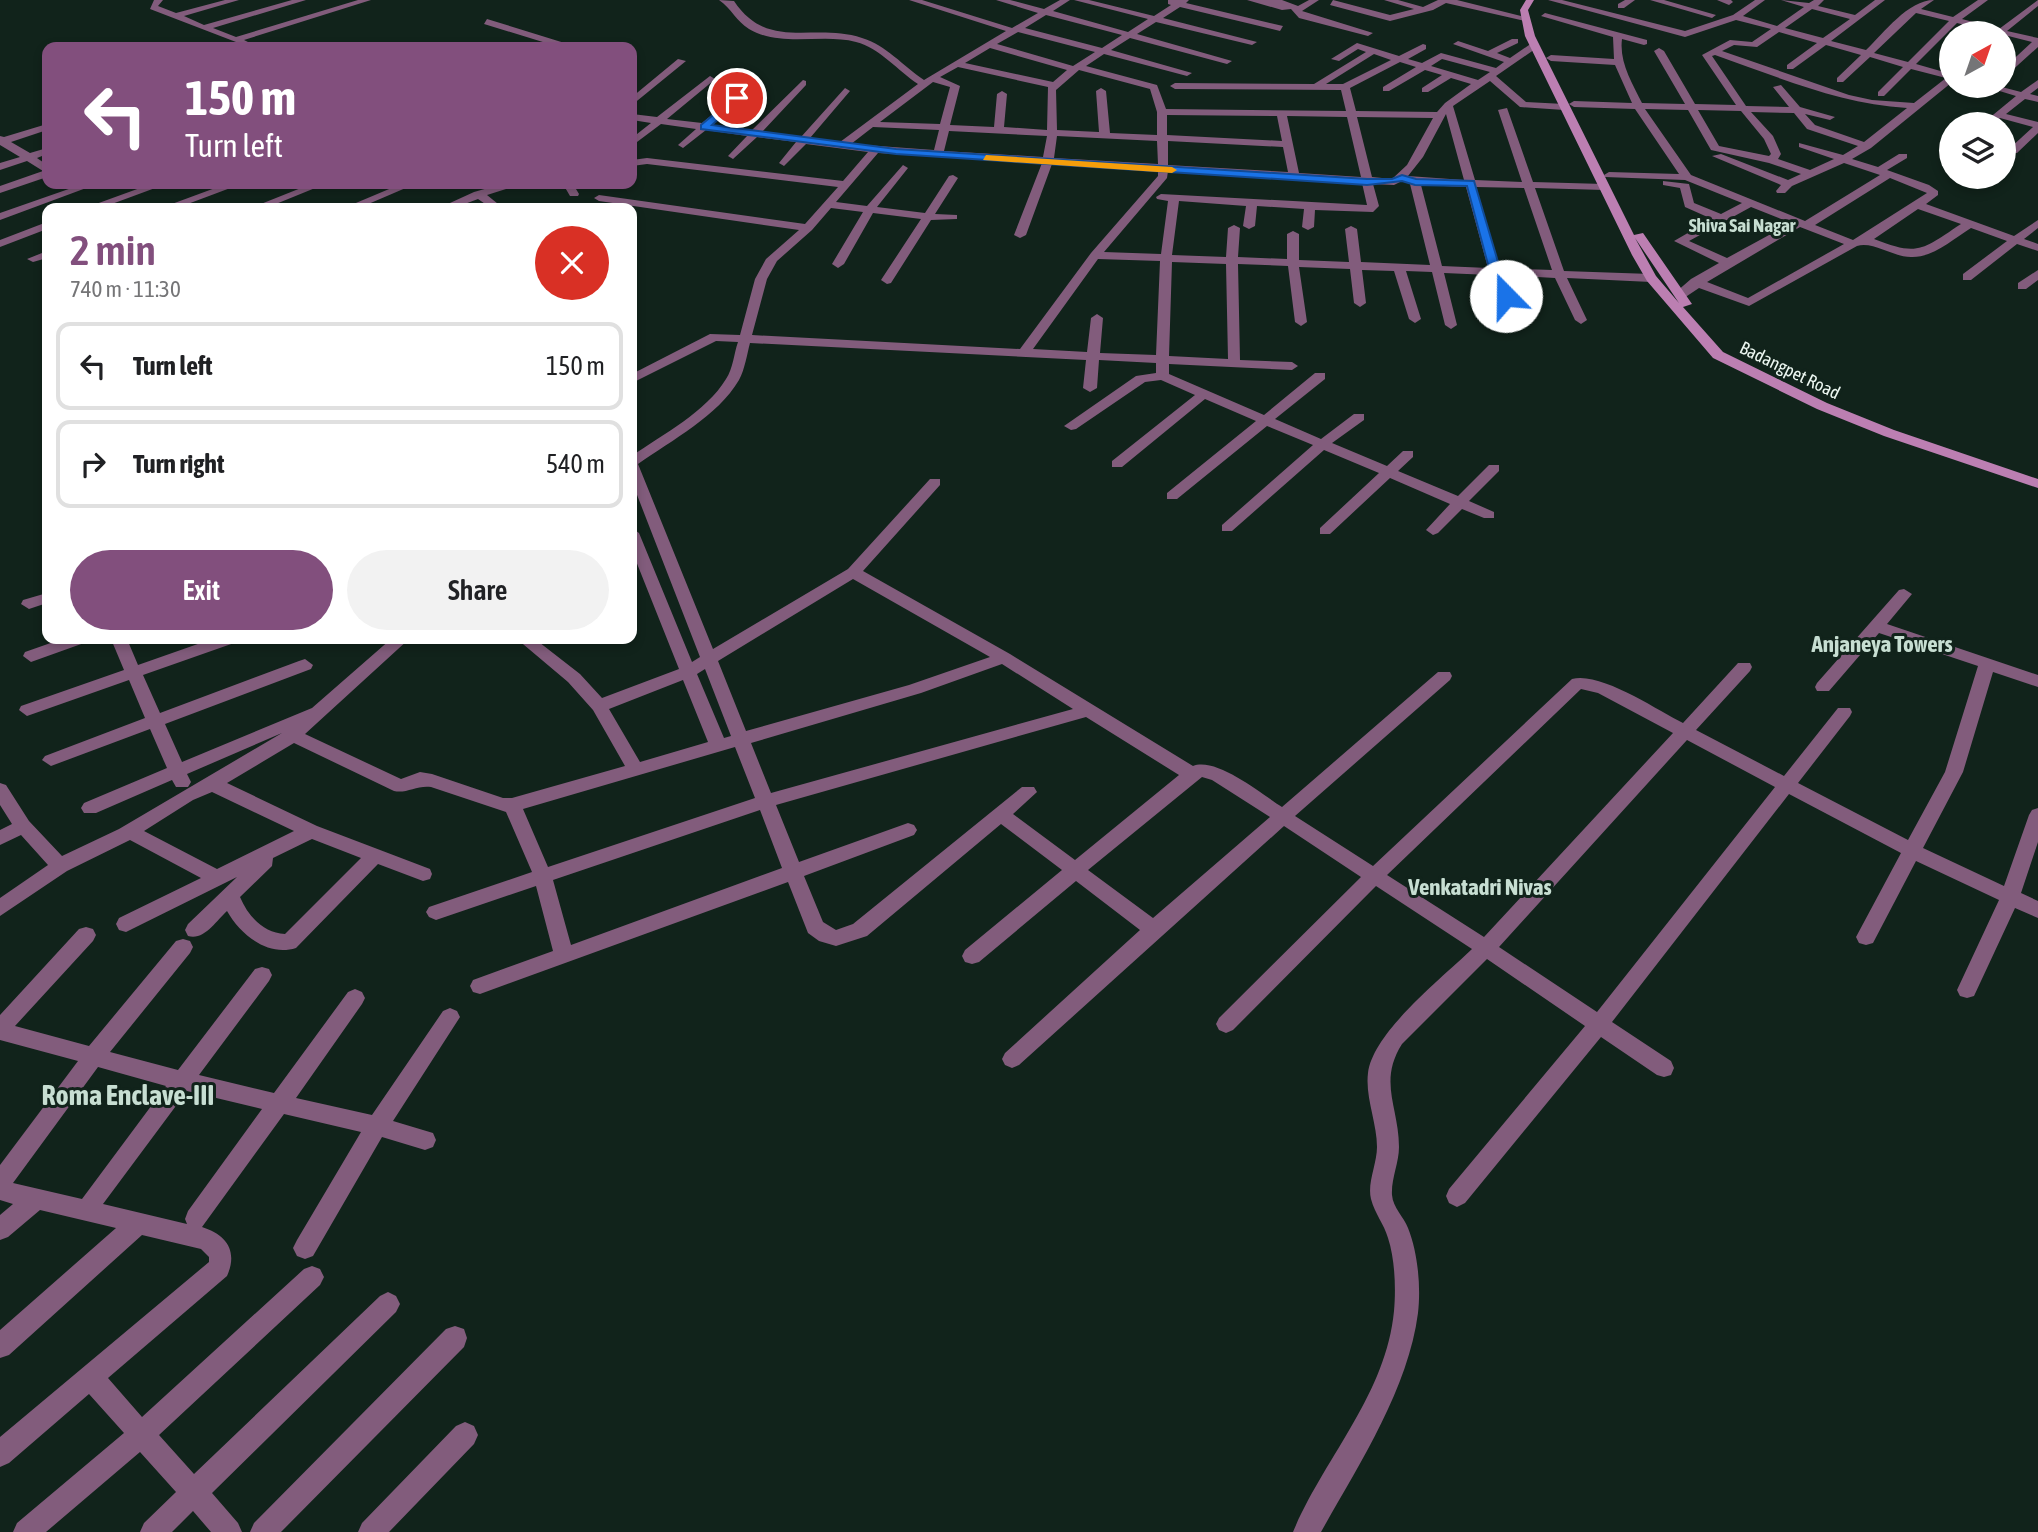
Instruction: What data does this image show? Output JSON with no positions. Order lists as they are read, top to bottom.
{
  "streets": {
    "main road": ["Badangpet Road"]
  },
  "districts": [
    "Shiva Sai Nagar",
    "Anjaneya Towers",
    "Venkatadri Nivas",
    "Roma Enclave-III"
  ],
  "north": "top right",
  "page": {
    "turn": ["150 m", "Turn left"],
    "heading": ["2 min", "740 m · 11:30"],
    "list": [
      {
        "name": "Turn left",
        "value": "150 m"
      },
      {
        "name": "Turn right",
        "value": "540 m"
      }
    ],
    "buttons": ["Exit", "Share"]
  }
}
